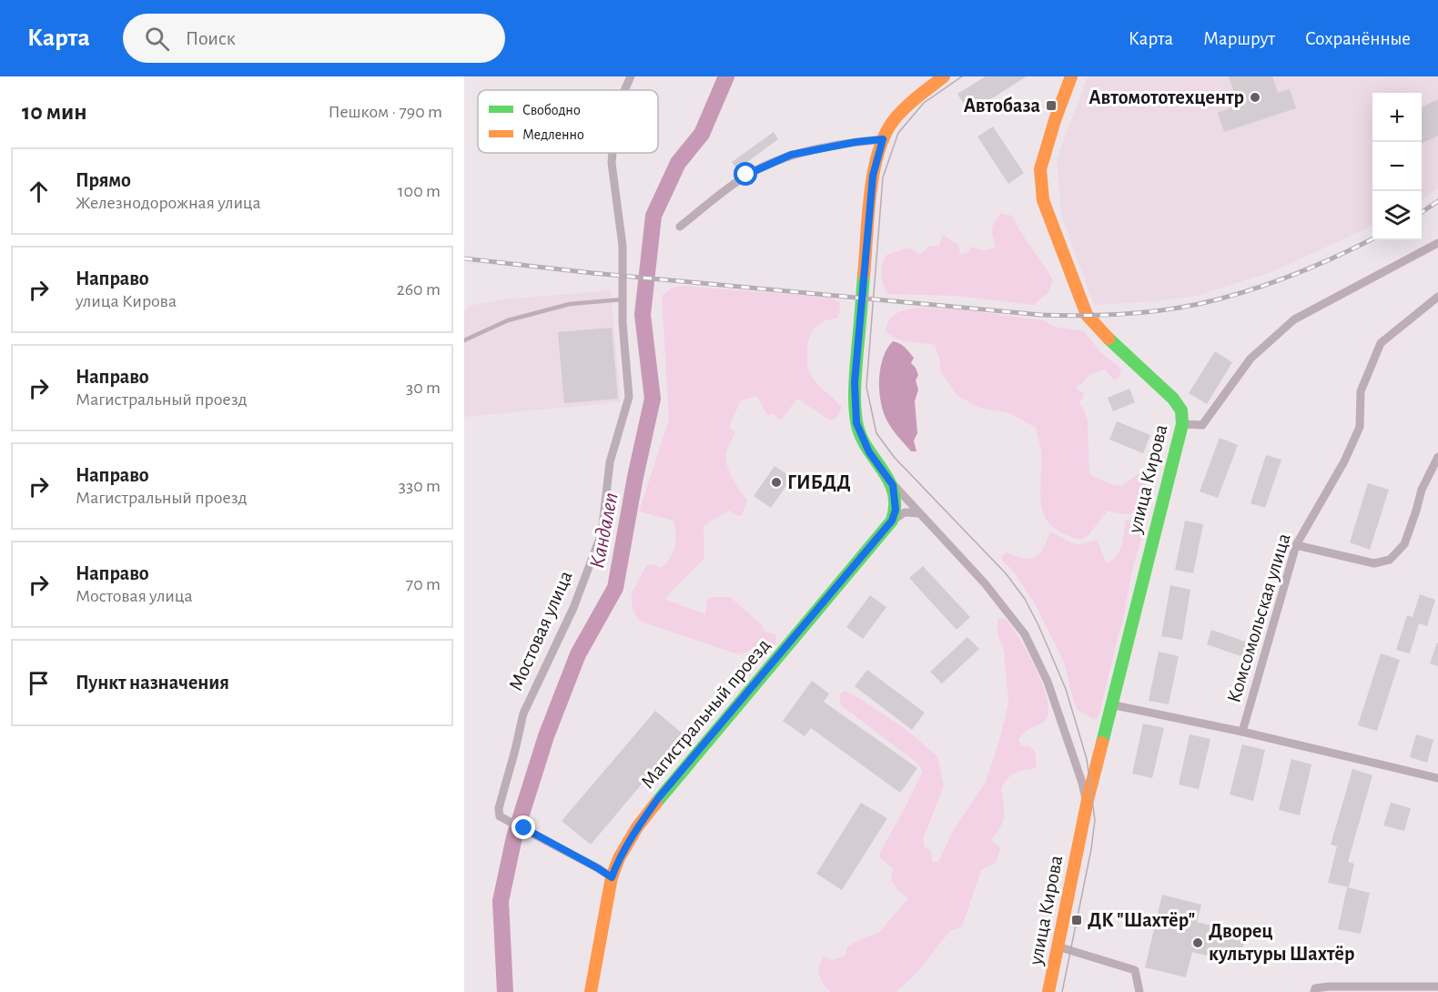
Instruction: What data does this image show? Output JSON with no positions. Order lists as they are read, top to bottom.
{
  "streets": {
    "main road": ["улица Кирова", "Магистральный проезд"],
    "street": ["Комсомольская улица", "Мостовая улица"]
  },
  "crossings": [
    ["Мостовая улица", "Магистральный проезд"]
  ],
  "water": ["Кандалеп"],
  "places": {
    "other": ["Автомототехцентр", "ГИБДД", "Дворец культуры Шахтёр"],
    "transit": ["Автобаза", "ДК \"Шахтёр\""]
  },
  "legend": ["Свободно", "Медленно"],
  "page": {
    "header": "Карта",
    "search": "Поиск",
    "nav": ["Карта", "Маршрут", "Сохранённые"],
    "heading": ["10 мин", "Пешком · 790 m"],
    "map_buttons": ["+", "−"],
    "list": [
      ["Прямо", "Железнодорожная улица", "100 m"],
      ["Направо", "улица Кирова", "260 m"],
      ["Направо", "Магистральный проезд", "30 m"],
      ["Направо", "Магистральный проезд", "330 m"],
      ["Направо", "Мостовая улица", "70 m"],
      "Пункт назначения"
    ]
  }
}
